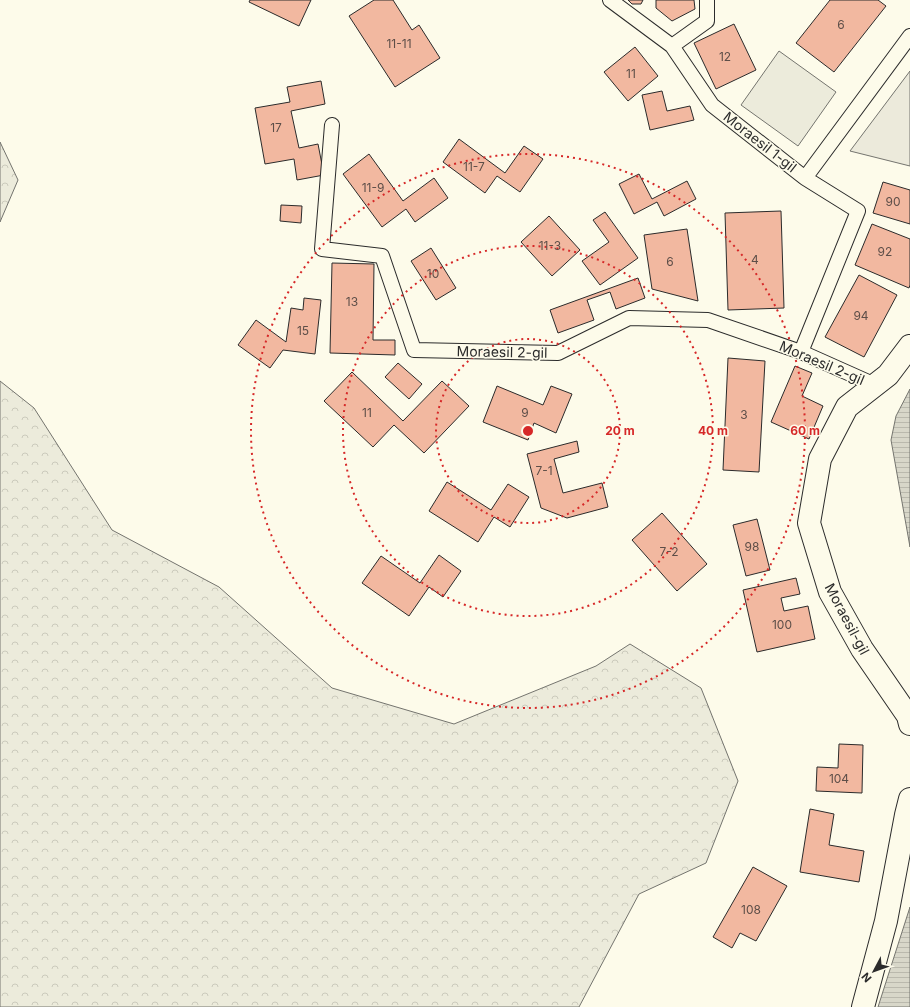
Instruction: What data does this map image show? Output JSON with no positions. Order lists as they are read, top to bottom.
{
  "streets": {
    "street": ["Moraesil-gil"],
    "lane": ["Moraesil 1-gil", "Moraesil 2-gil"]
  },
  "crossings": [
    ["Moraesil 2-gil", "Moraesil-gil"]
  ],
  "house_numbers": [
    "6",
    "11-11",
    "12",
    "11",
    "17",
    "11-7",
    "11-9",
    "90",
    "11-3",
    "92",
    "4",
    "6",
    "10",
    "13",
    "94",
    "15",
    "11",
    "9",
    "3",
    "7-1",
    "98",
    "7-2",
    "100",
    "104",
    "108"
  ],
  "north": "bottom left",
  "rings": ["20 m", "40 m", "60 m"]
}
